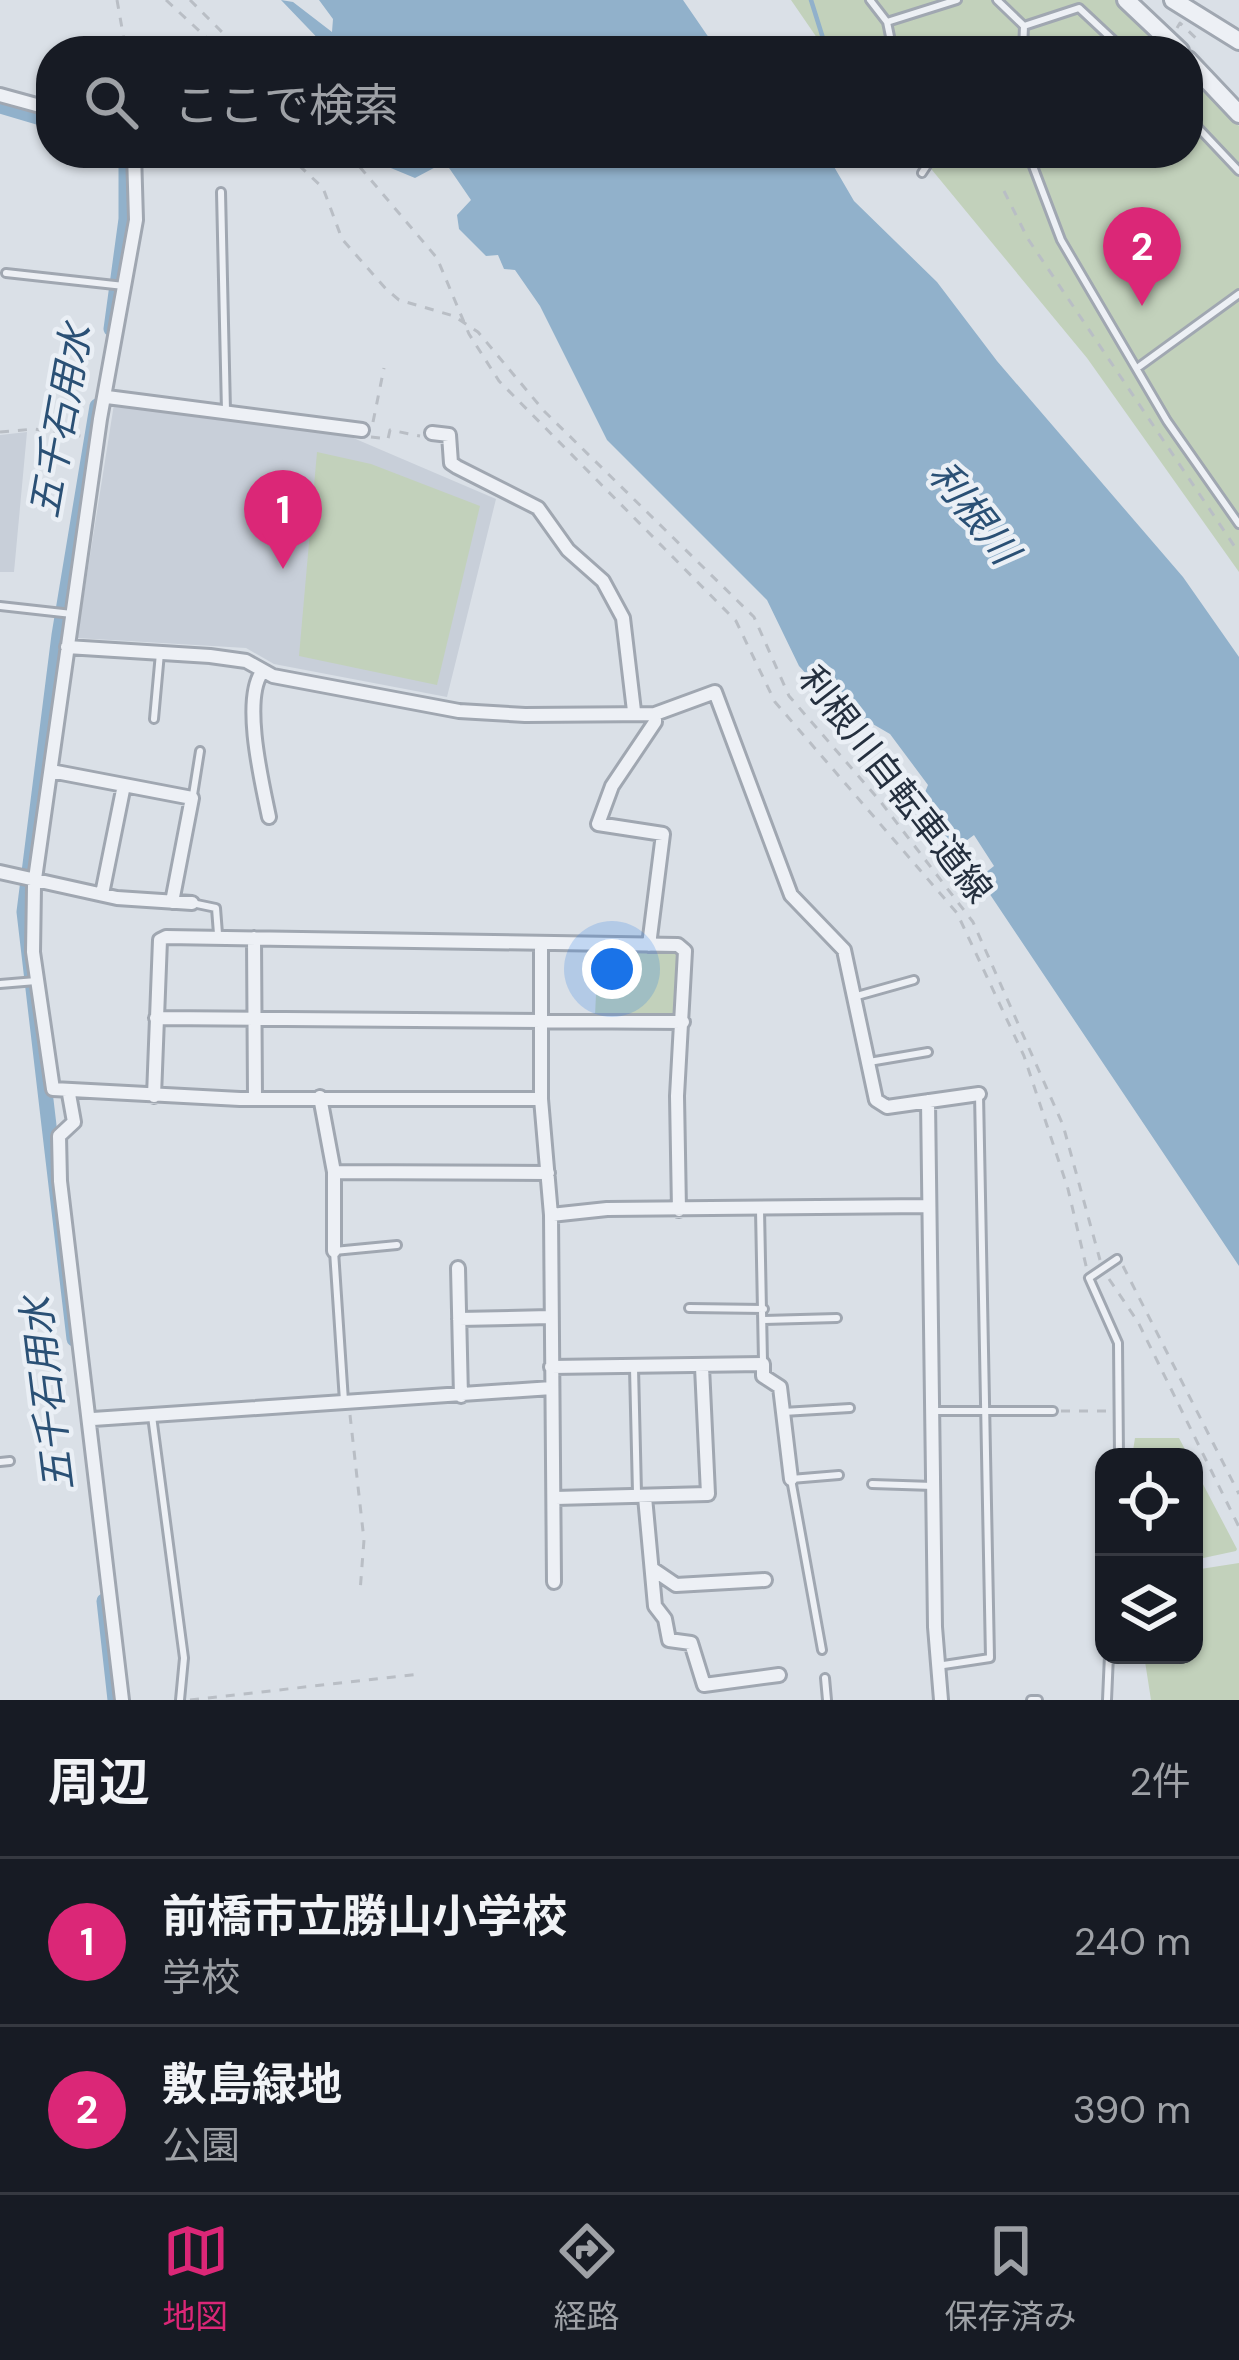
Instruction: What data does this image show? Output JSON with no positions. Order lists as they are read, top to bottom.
{
  "streets": {
    "path": ["利根川自転車道線"]
  },
  "water": ["五千石用水", "利根川"],
  "page": {
    "search": "ここで検索",
    "pins": ["2", "1"],
    "heading": ["周辺", "2件"],
    "list": [
      {
        "mark": "1",
        "name": "前橋市立勝山小学校",
        "note": "学校",
        "value": "240 m"
      },
      {
        "mark": "2",
        "name": "敷島緑地",
        "note": "公園",
        "value": "390 m"
      }
    ],
    "nav": ["地図", "経路", "保存済み"]
  }
}
